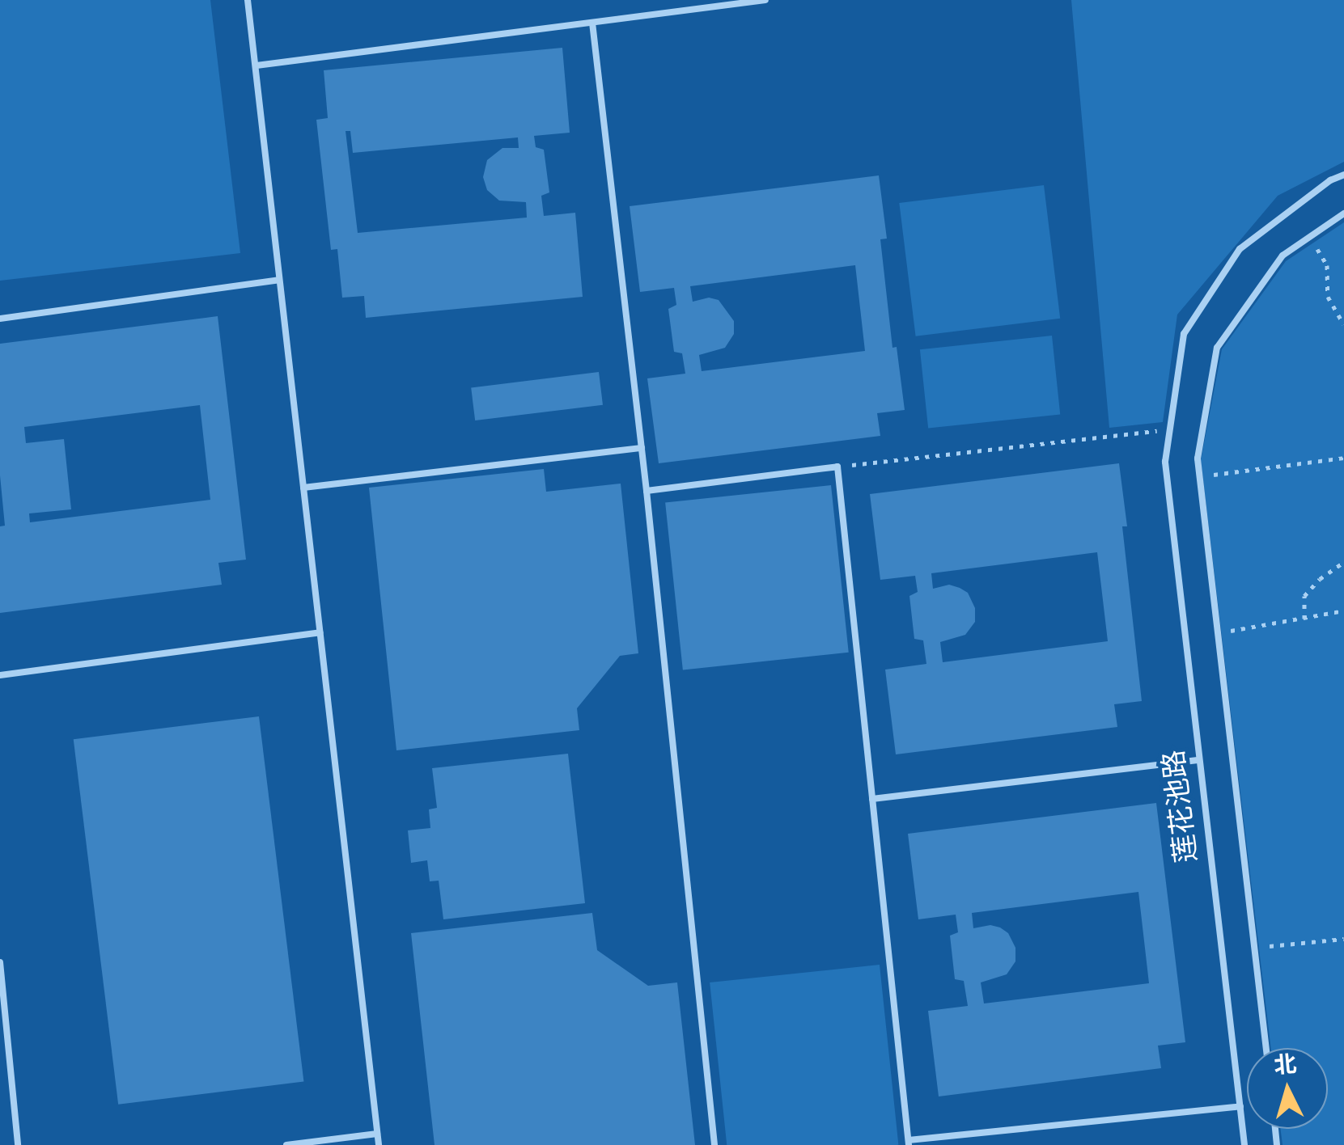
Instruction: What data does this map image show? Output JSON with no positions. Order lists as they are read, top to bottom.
{
  "streets": {
    "lane": ["莲花池路"]
  },
  "north": "top"
}
